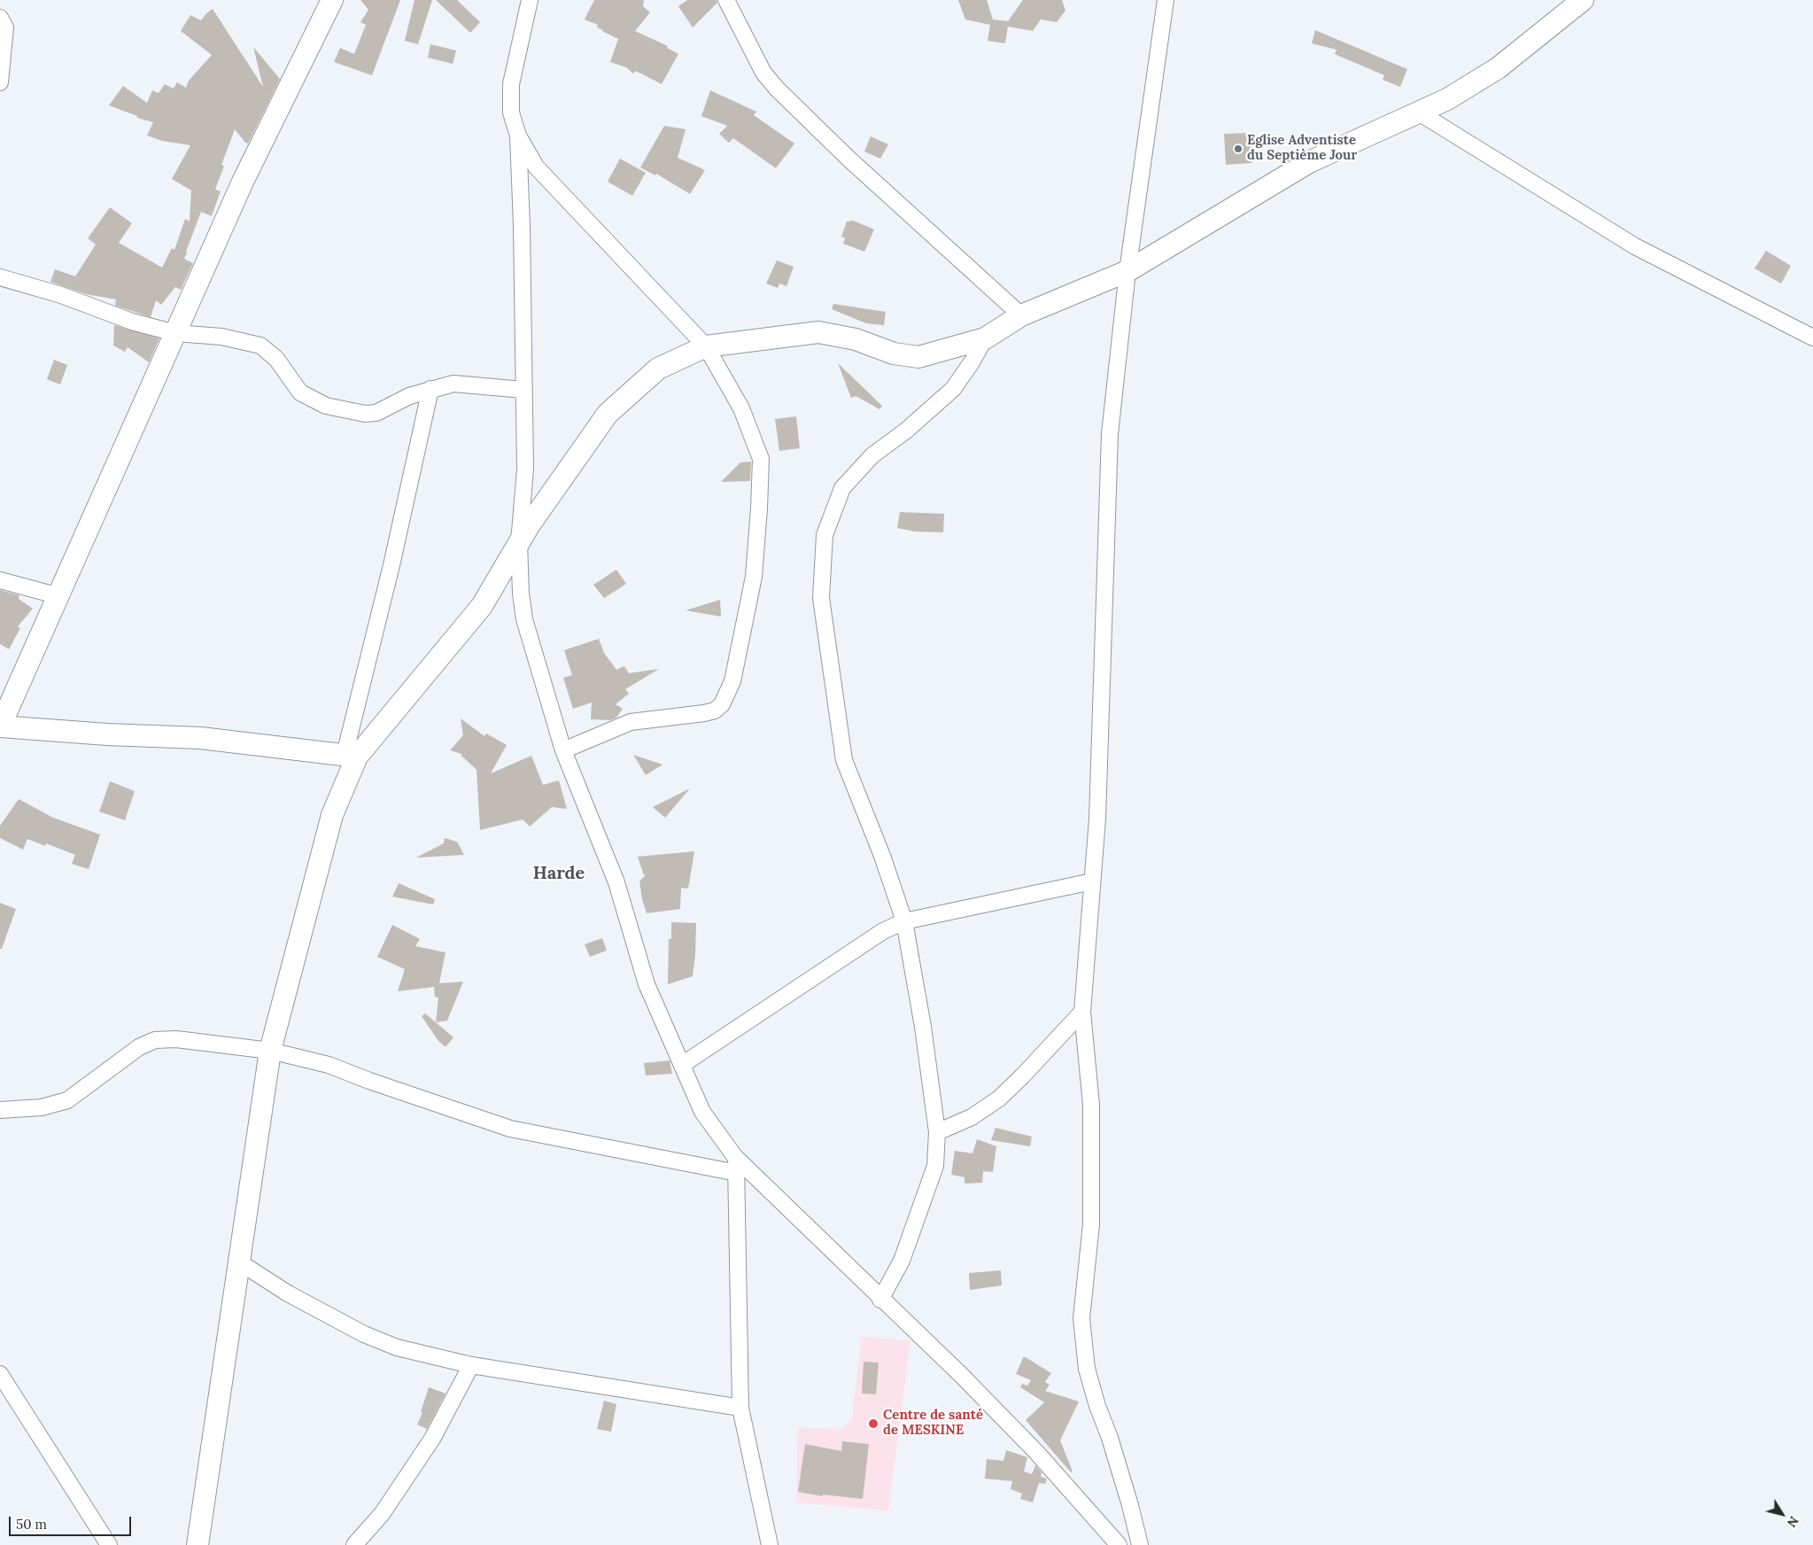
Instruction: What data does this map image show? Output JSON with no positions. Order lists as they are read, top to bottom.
{
  "districts": ["Harde"],
  "places": ["Eglise Adventiste du Septième Jour", "Centre de santé de MESKINE"],
  "scale_bar": "50 m",
  "north": "bottom right"
}
